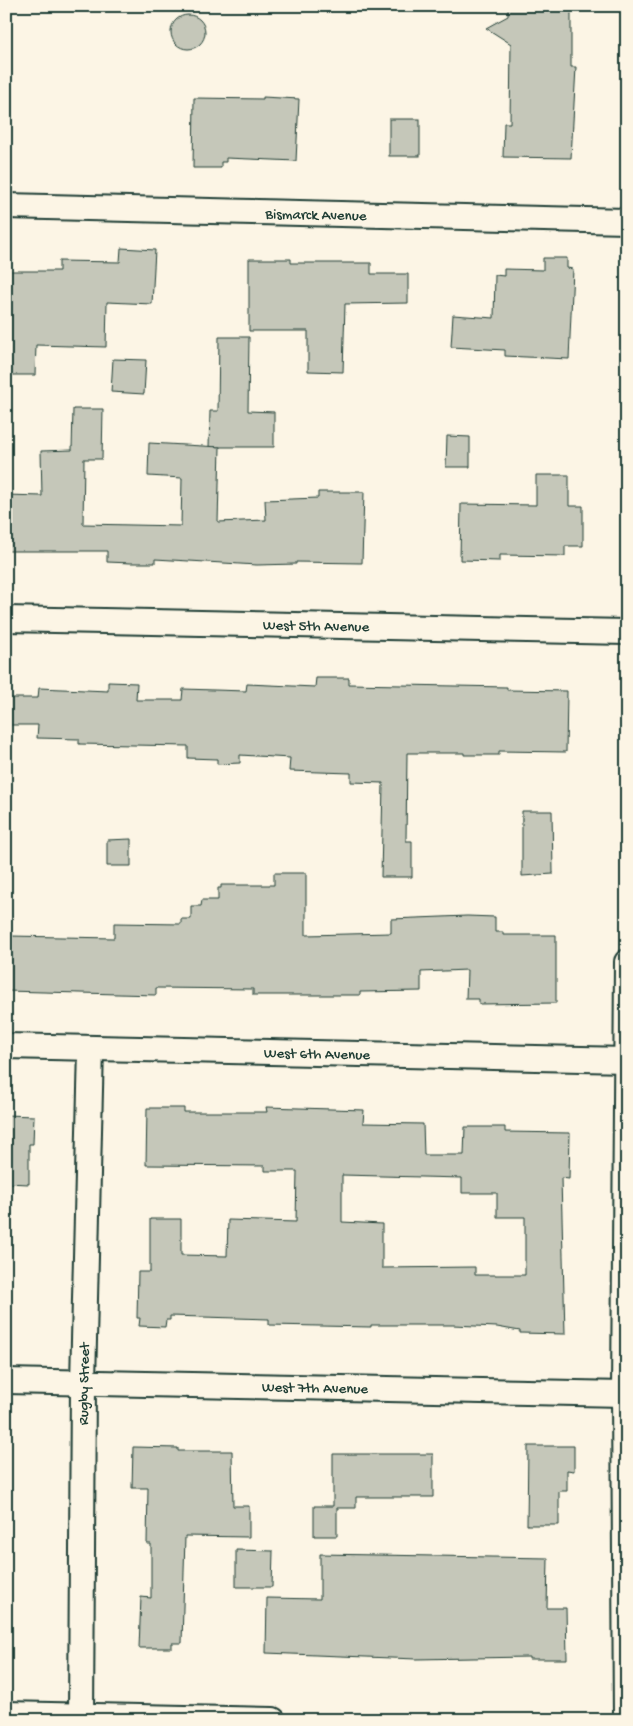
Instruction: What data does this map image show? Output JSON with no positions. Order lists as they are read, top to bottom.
{
  "streets": {
    "street": [
      "Bismarck Avenue",
      "West 5th Avenue",
      "West 6th Avenue",
      "Rugby Street",
      "West 7th Avenue"
    ]
  },
  "crossings": [
    ["West 6th Avenue", "Rugby Street"],
    ["Rugby Street", "West 7th Avenue"]
  ]
}
